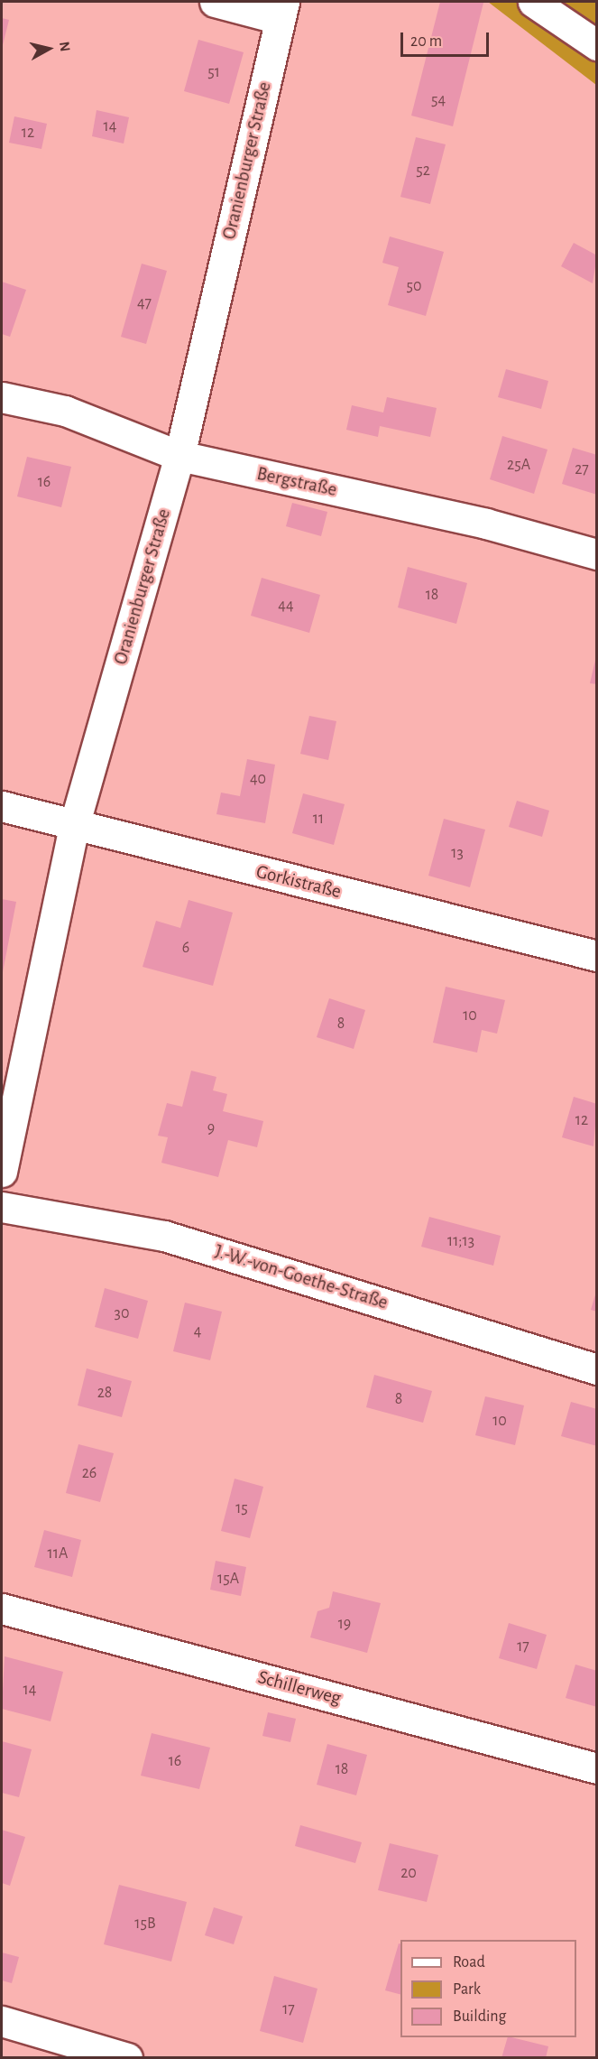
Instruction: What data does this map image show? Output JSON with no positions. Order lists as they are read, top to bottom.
{
  "streets": {
    "street": [
      "Oranienburger Straße",
      "Bergstraße",
      "Gorkistraße",
      "J.-W.-von-Goethe-Straße",
      "Schillerweg"
    ]
  },
  "crossings": [
    ["Oranienburger Straße", "Bergstraße"],
    ["Oranienburger Straße", "Gorkistraße"]
  ],
  "house_numbers": [
    "51",
    "54",
    "14",
    "12",
    "52",
    "50",
    "47",
    "25A",
    "27",
    "16",
    "18",
    "44",
    "40",
    "11",
    "13",
    "6",
    "10",
    "8",
    "12",
    "9",
    "11;13",
    "30",
    "4",
    "28",
    "8",
    "10",
    "26",
    "15",
    "11A",
    "15A",
    "19",
    "17",
    "14",
    "16",
    "18",
    "20",
    "15B",
    "17"
  ],
  "legend": ["Road", "Park", "Building"],
  "scale_bar": "20 m",
  "north": "right"
}
